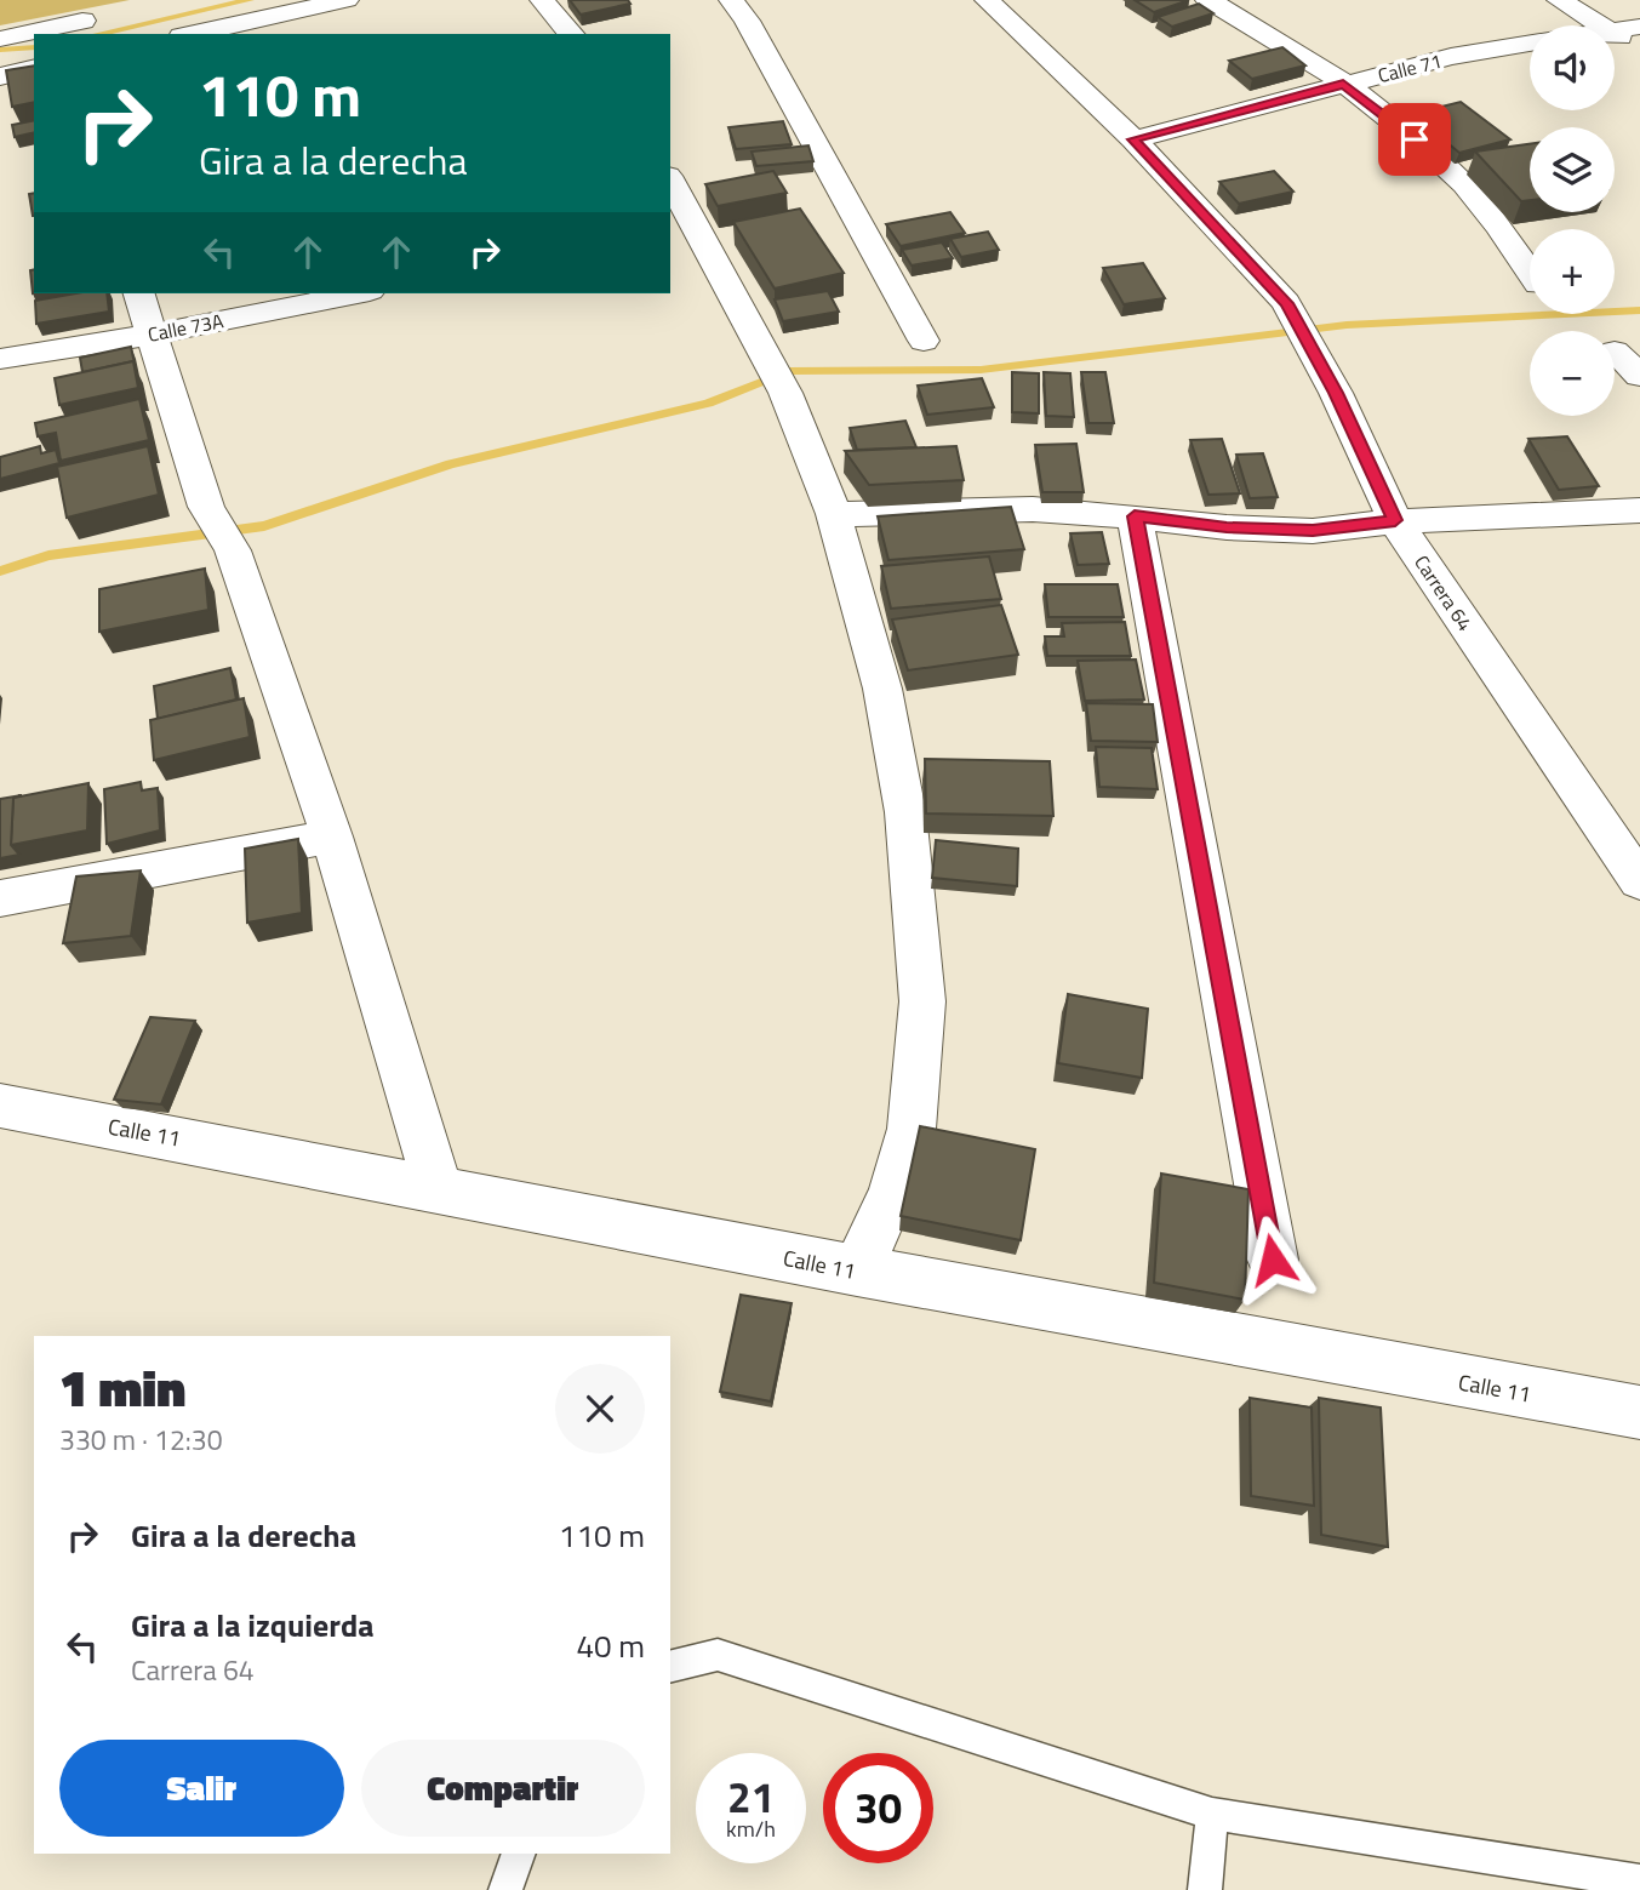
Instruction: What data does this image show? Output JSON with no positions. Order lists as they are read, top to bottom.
{
  "streets": {
    "street": [
      "Calle 71",
      "Calle 73A",
      "Carrera 64",
      "Calle 11"
    ]
  },
  "crossings": [
    ["Calle 71", "Carrera 64"]
  ],
  "page": {
    "map_buttons": ["+", "−"],
    "turn": ["110 m", "Gira a la derecha"],
    "heading": ["1 min", "330 m · 12:30"],
    "list": [
      {
        "name": "Gira a la derecha",
        "value": "110 m"
      },
      {
        "name": "Gira a la izquierda",
        "note": "Carrera 64",
        "value": "40 m"
      }
    ],
    "buttons": ["Salir", "Compartir"],
    "speed": "21 km/h",
    "limit": "30"
  }
}
